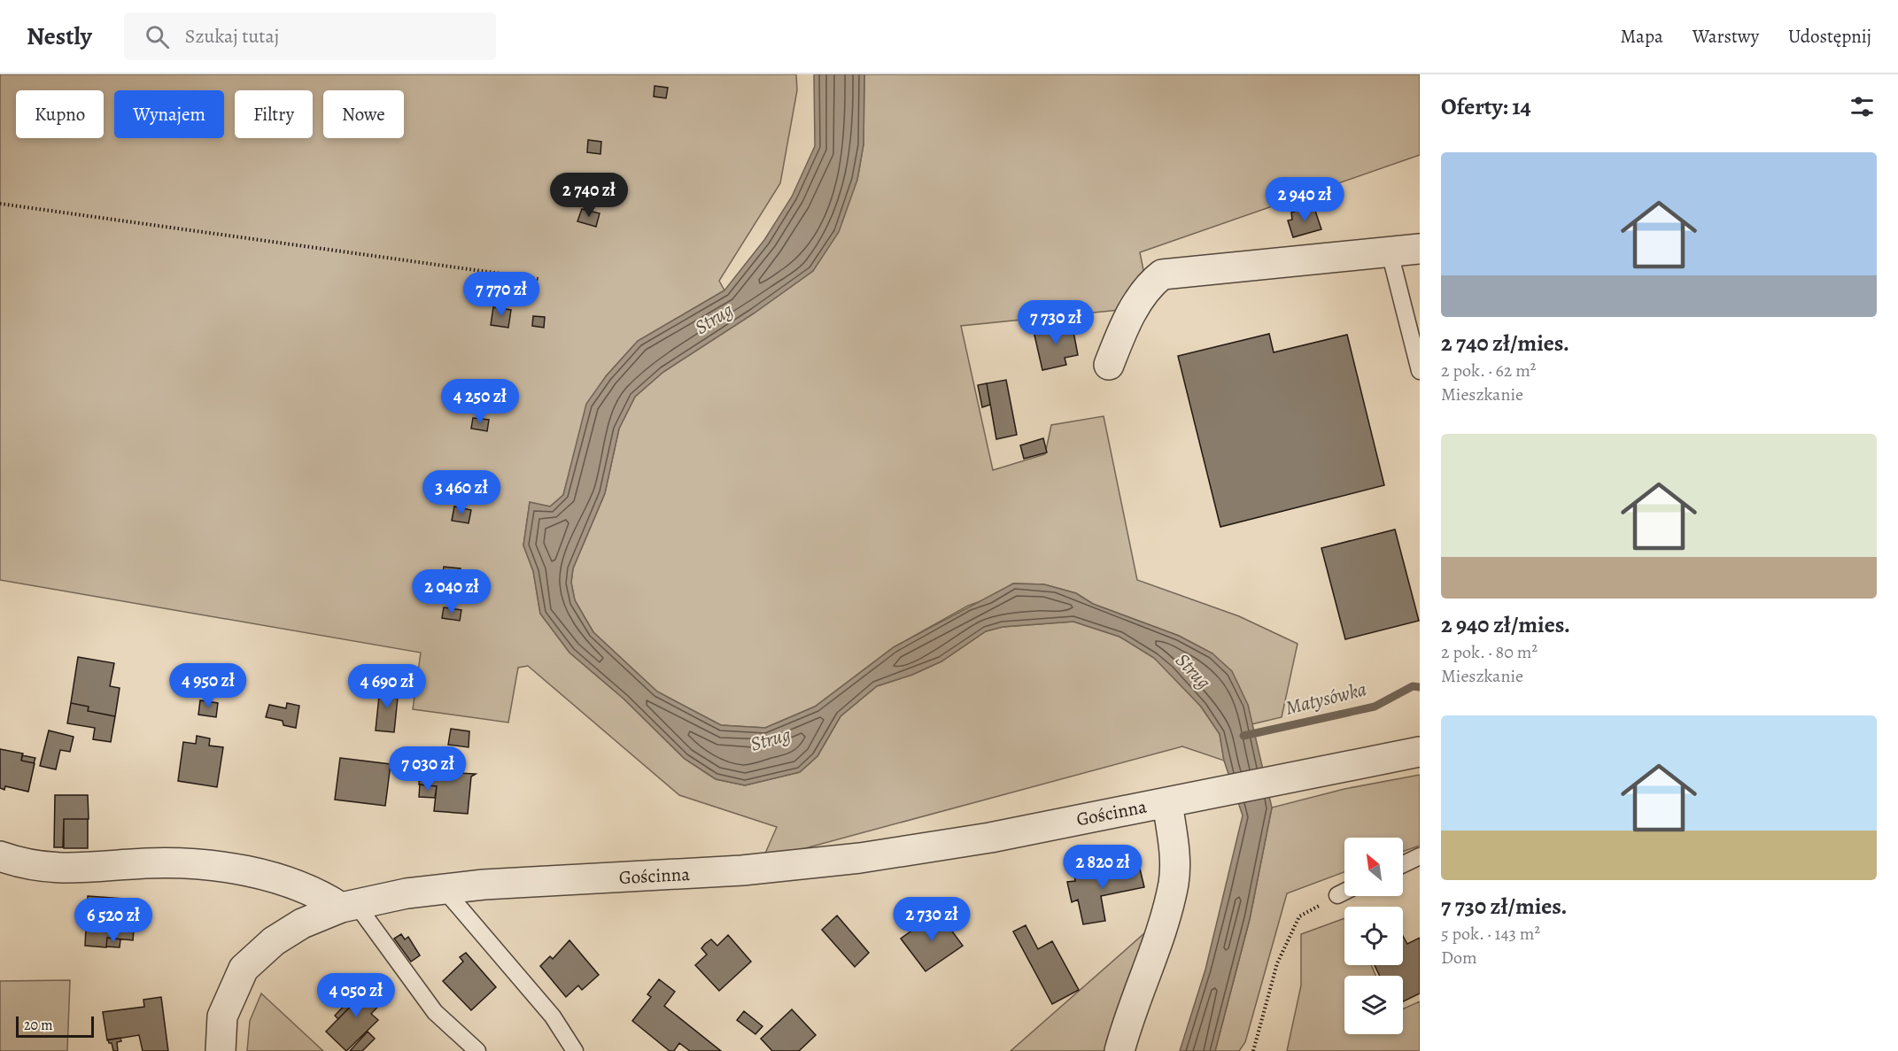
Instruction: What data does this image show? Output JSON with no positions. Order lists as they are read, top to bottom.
{
  "streets": {
    "street": ["Gościnna"]
  },
  "water": ["Strug", "Matysówka"],
  "scale_bar": "20 m",
  "north": "top left",
  "page": {
    "header": "Nestly",
    "search": "Szukaj tutaj",
    "nav": ["Mapa", "Warstwy", "Udostępnij"],
    "heading": "Oferty: 14",
    "chip": [
      "Kupno",
      "Wynajem",
      "Filtry",
      "Nowe"
    ],
    "list": [
      {
        "name": "2 740 zł/mies.",
        "note": "2 pok. · 62 m² · Mieszkanie"
      },
      {
        "name": "2 940 zł/mies.",
        "note": "2 pok. · 80 m² · Mieszkanie"
      },
      {
        "name": "7 730 zł/mies.",
        "note": "5 pok. · 143 m² · Dom"
      }
    ],
    "price": [
      "2 740 zł",
      "2 940 zł",
      "7 770 zł",
      "7 730 zł",
      "4 250 zł",
      "3 460 zł",
      "2 040 zł",
      "4 950 zł",
      "4 690 zł",
      "7 030 zł",
      "2 820 zł",
      "2 730 zł",
      "6 520 zł",
      "4 050 zł"
    ],
    "scale": "20 m"
  }
}
